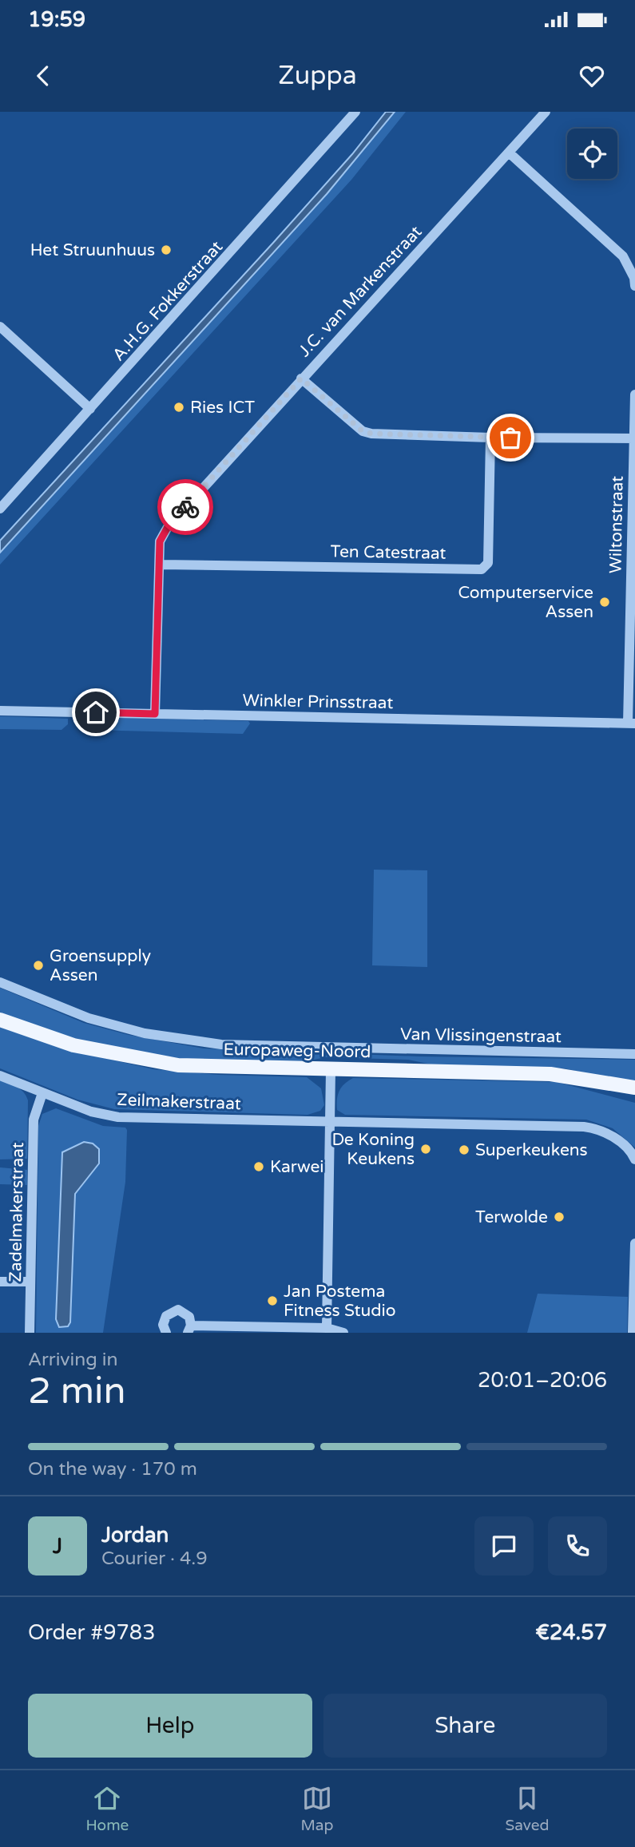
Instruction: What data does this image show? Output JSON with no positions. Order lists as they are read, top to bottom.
{
  "streets": {
    "main road": ["Europaweg-Noord"],
    "street": [
      "J.C. van Markenstraat",
      "A.H.G. Fokkerstraat",
      "Wiltonstraat",
      "Ten Catestraat",
      "Winkler Prinsstraat",
      "Van Vlissingenstraat",
      "Zeilmakerstraat",
      "Zadelmakerstraat"
    ]
  },
  "crossings": [
    ["J.C. van Markenstraat", "Ten Catestraat"],
    ["J.C. van Markenstraat", "Winkler Prinsstraat"],
    ["Wiltonstraat", "Winkler Prinsstraat"],
    ["Zeilmakerstraat", "Zadelmakerstraat"]
  ],
  "places": [
    "Het Struunhuus",
    "Ries ICT",
    "Computerservice Assen",
    "Groensupply Assen",
    "De Koning Keukens",
    "Superkeukens",
    "Karwei",
    "Terwolde",
    "Jan Postema Fitness Studio"
  ],
  "page": {
    "status": "19:59",
    "header": "Zuppa",
    "heading": ["2 min", "Arriving in", "20:01–20:06"],
    "panel": [
      "Jordan",
      "Courier · 4.9",
      "Order #9783",
      "€24.57"
    ],
    "bar": "On the way · 170 m",
    "round": "J",
    "buttons": ["Help", "Share"],
    "tabs": ["Home", "Map", "Saved"]
  }
}
